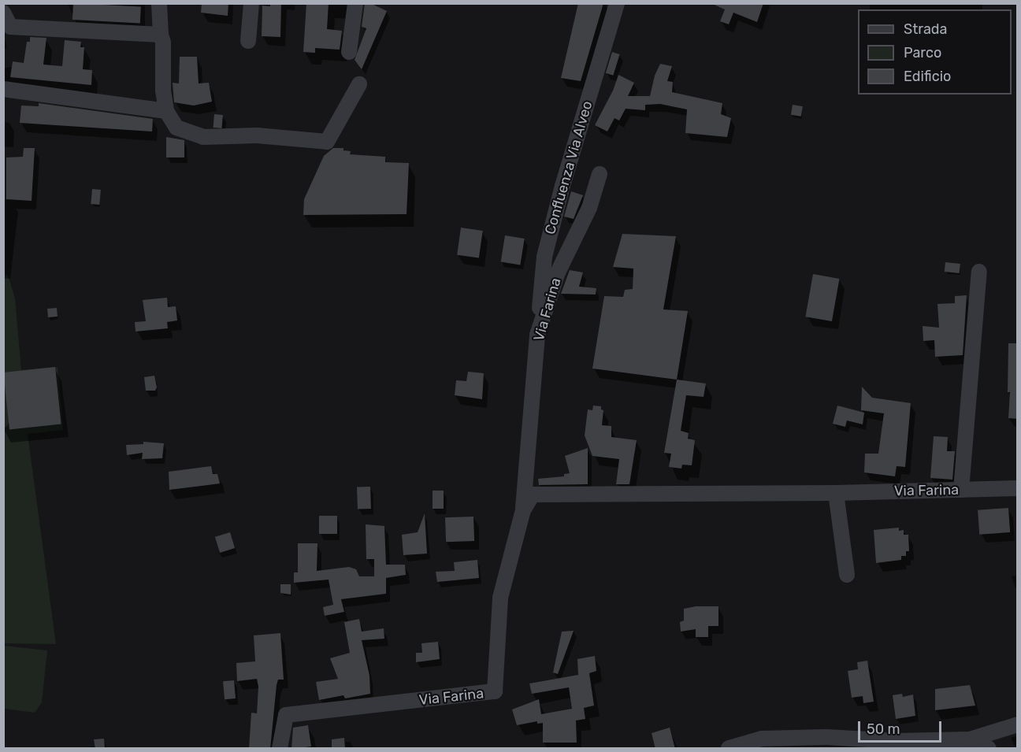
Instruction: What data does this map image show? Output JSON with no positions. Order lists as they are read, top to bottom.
{
  "streets": {
    "street": ["Confluenza Via Alveo", "Via Farina"]
  },
  "crossings": [
    ["Confluenza Via Alveo", "Via Farina"]
  ],
  "legend": ["Strada", "Parco", "Edificio"],
  "scale_bar": "50 m"
}
